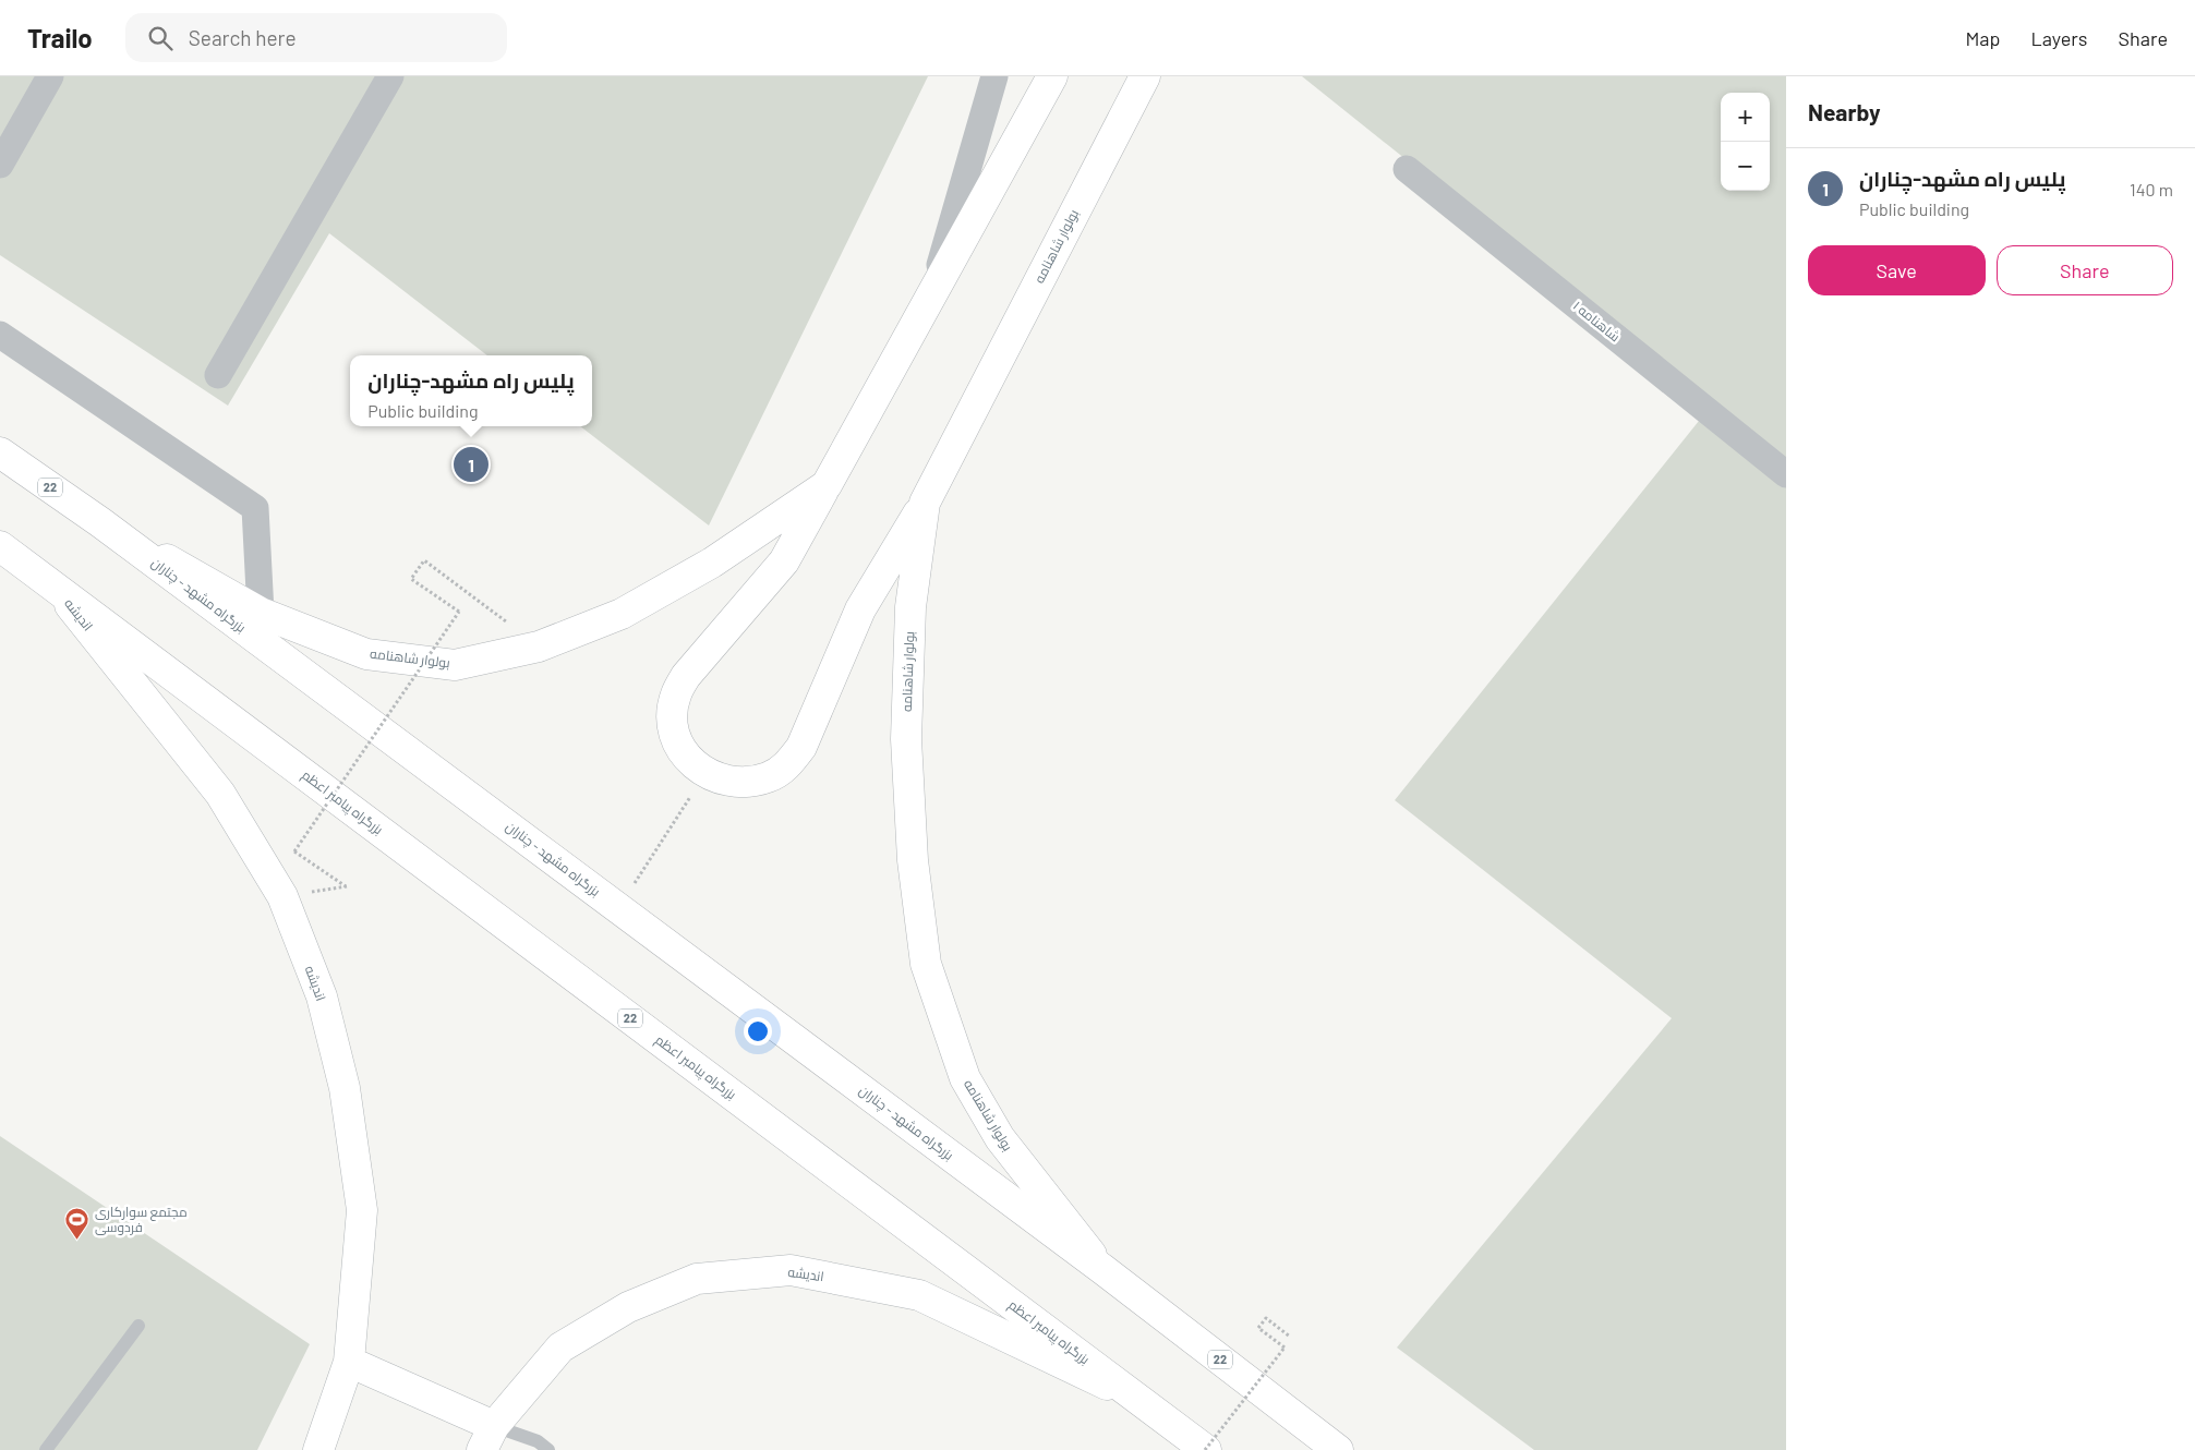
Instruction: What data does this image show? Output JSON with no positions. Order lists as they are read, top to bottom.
{
  "streets": {
    "main road": [
      "بولوار شاهنامه",
      "22",
      "بزرگراه مشهد - چناران",
      "اندیشه",
      "بزرگراه پیامبر اعظم"
    ],
    "street": ["شاهنامه ۱"]
  },
  "crossings": [
    ["بولوار شاهنامه", "22"],
    ["بولوار شاهنامه", "بزرگراه مشهد - چناران"],
    ["22", "بزرگراه مشهد - چناران"],
    ["22", "اندیشه"],
    ["22", "بزرگراه پیامبر اعظم"],
    ["اندیشه", "بزرگراه پیامبر اعظم"]
  ],
  "places": {
    "sports": ["مجتمع سوارکاری فردوسی"]
  },
  "page": {
    "header": "Trailo",
    "search": "Search here",
    "nav": ["Map", "Layers", "Share"],
    "heading": "Nearby",
    "map_buttons": ["+", "−"],
    "list": [
      {
        "mark": "1",
        "name": "پلیس راه مشهد-چناران",
        "note": "Public building",
        "value": "140 m"
      }
    ],
    "buttons": ["Save", "Share"],
    "popup": ["پلیس راه مشهد-چناران", "Public building"],
    "pins": "1"
  }
}
